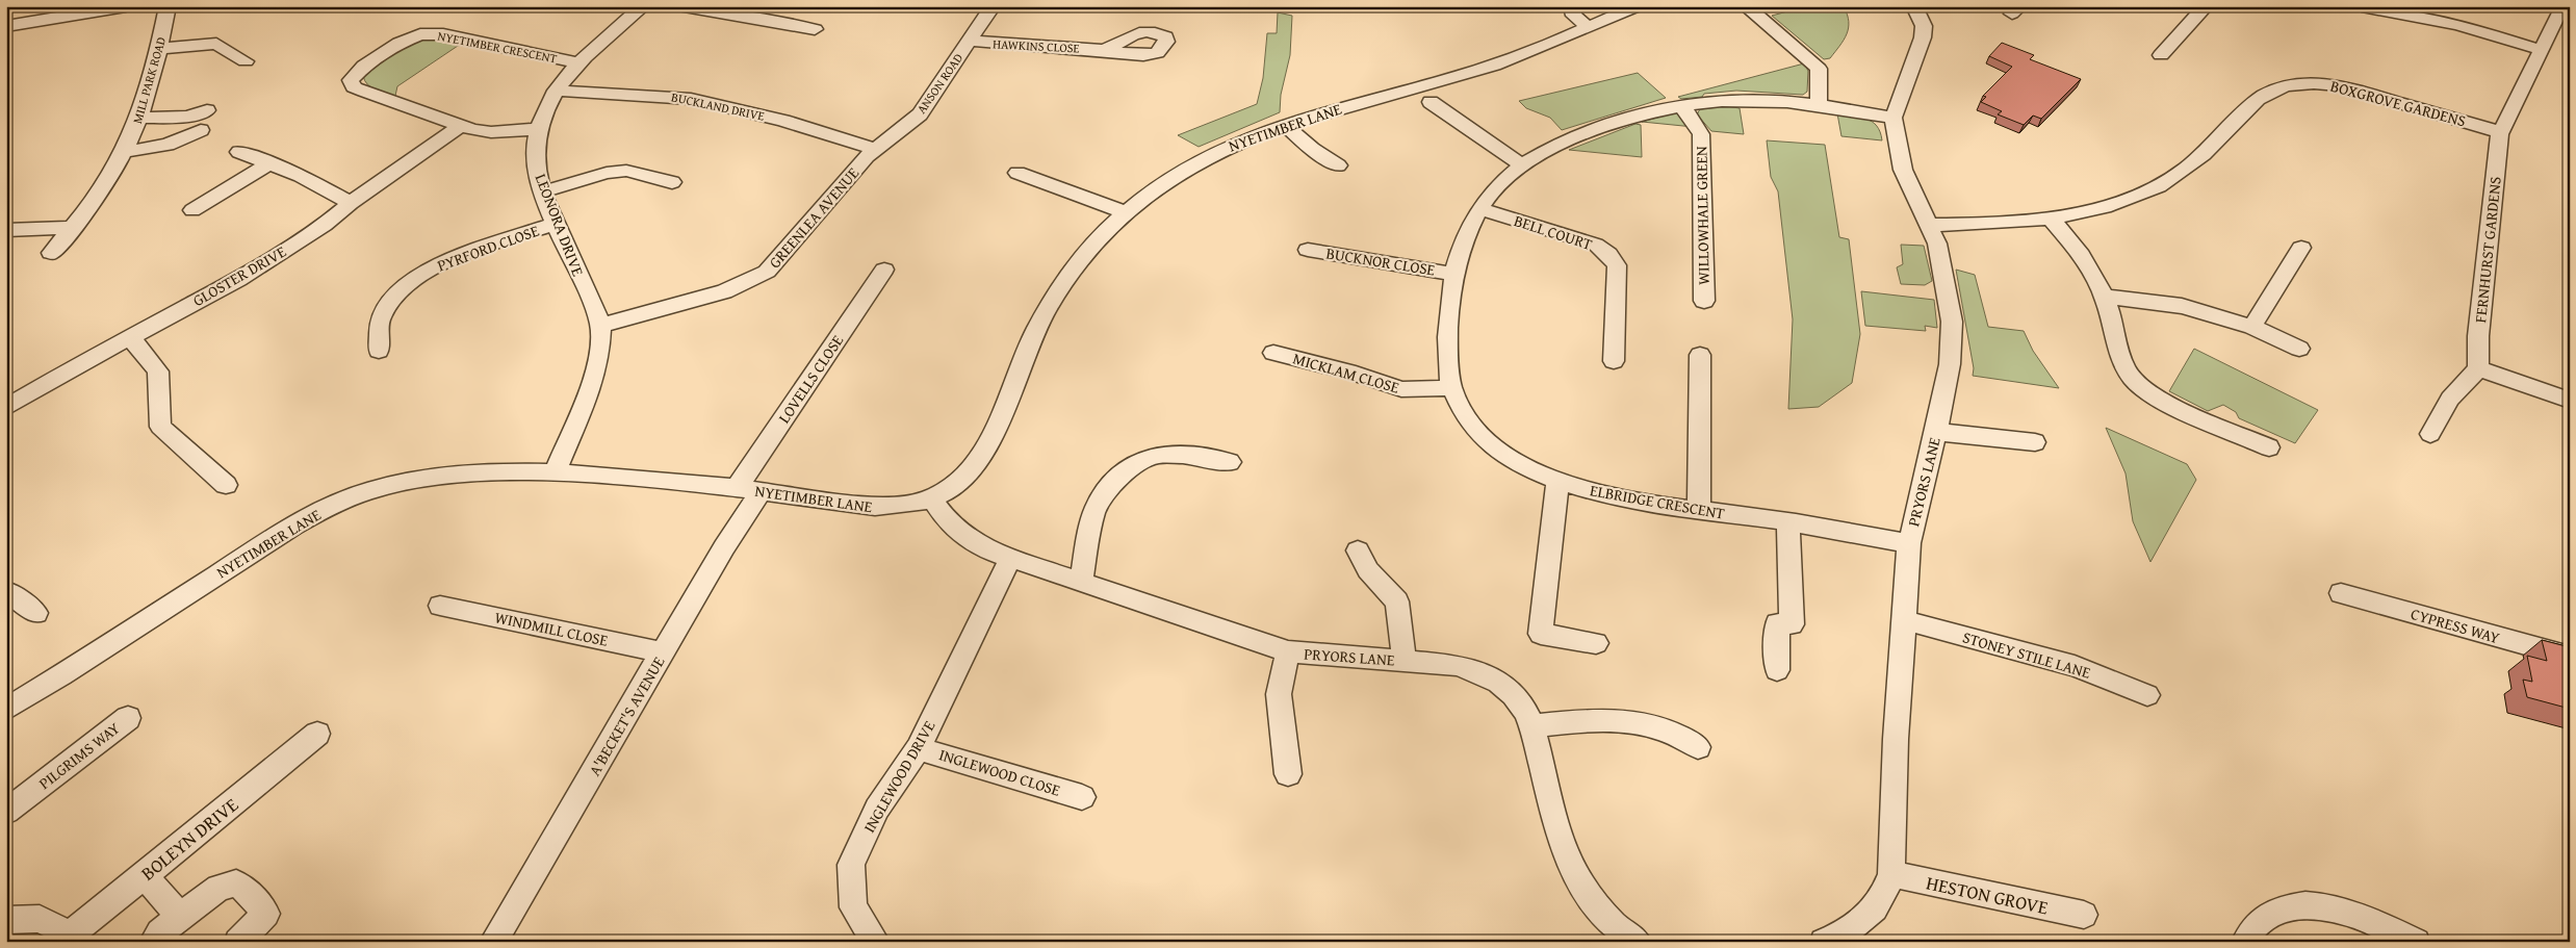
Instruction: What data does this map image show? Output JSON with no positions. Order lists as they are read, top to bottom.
{
  "streets": {
    "street": [
      "HAWKINS CLOSE",
      "NYETIMBER CRESCENT",
      "MILL PARK ROAD",
      "ANSON ROAD",
      "BOXGROVE GARDENS",
      "BUCKLAND DRIVE",
      "NYETIMBER LANE",
      "WILLOWHALE GREEN",
      "GREENLEA AVENUE",
      "LEONORA DRIVE",
      "BELL COURT",
      "PYRFORD CLOSE",
      "FERNHURST GARDENS",
      "BUCKNOR CLOSE",
      "GLOSTER DRIVE",
      "MICKLAM CLOSE",
      "LOVELLS CLOSE",
      "PRYORS LANE",
      "ELBRIDGE CRESCENT",
      "CYPRESS WAY",
      "WINDMILL CLOSE",
      "STONEY STILE LANE",
      "A'BECKET'S AVENUE",
      "PILGRIMS WAY",
      "INGLEWOOD CLOSE",
      "INGLEWOOD DRIVE",
      "BOLEYN DRIVE",
      "HESTON GROVE"
    ]
  },
  "crossings": [
    ["HAWKINS CLOSE", "ANSON ROAD"],
    ["NYETIMBER CRESCENT", "LEONORA DRIVE"],
    ["NYETIMBER CRESCENT", "GLOSTER DRIVE"],
    ["ANSON ROAD", "BUCKLAND DRIVE"],
    ["ANSON ROAD", "GREENLEA AVENUE"],
    ["BOXGROVE GARDENS", "FERNHURST GARDENS"],
    ["BOXGROVE GARDENS", "PRYORS LANE"],
    ["BUCKLAND DRIVE", "GREENLEA AVENUE"],
    ["BUCKLAND DRIVE", "LEONORA DRIVE"],
    ["NYETIMBER LANE", "LEONORA DRIVE"],
    ["NYETIMBER LANE", "LOVELLS CLOSE"],
    ["NYETIMBER LANE", "PRYORS LANE"],
    ["NYETIMBER LANE", "A'BECKET'S AVENUE"],
    ["WILLOWHALE GREEN", "ELBRIDGE CRESCENT"],
    ["GREENLEA AVENUE", "LEONORA DRIVE"],
    ["LEONORA DRIVE", "PYRFORD CLOSE"],
    ["BELL COURT", "ELBRIDGE CRESCENT"],
    ["BUCKNOR CLOSE", "ELBRIDGE CRESCENT"],
    ["MICKLAM CLOSE", "ELBRIDGE CRESCENT"],
    ["LOVELLS CLOSE", "A'BECKET'S AVENUE"],
    ["PRYORS LANE", "ELBRIDGE CRESCENT"],
    ["PRYORS LANE", "STONEY STILE LANE"],
    ["PRYORS LANE", "INGLEWOOD DRIVE"],
    ["PRYORS LANE", "HESTON GROVE"],
    ["WINDMILL CLOSE", "A'BECKET'S AVENUE"],
    ["INGLEWOOD CLOSE", "INGLEWOOD DRIVE"]
  ]
}
